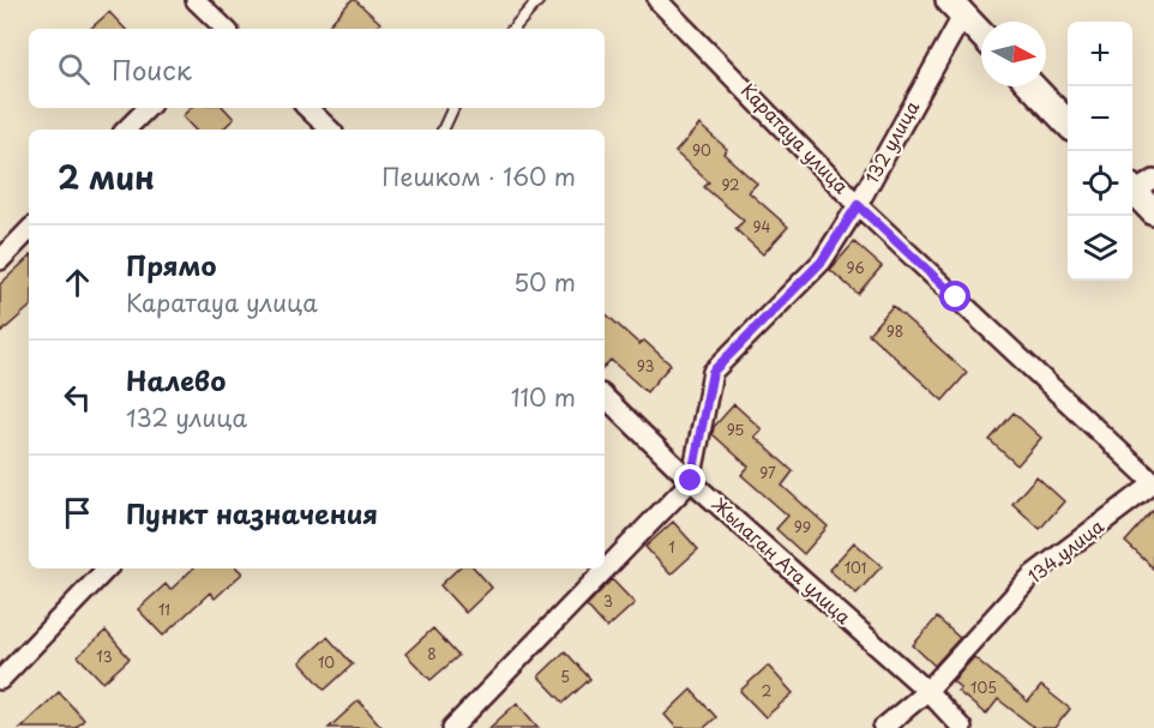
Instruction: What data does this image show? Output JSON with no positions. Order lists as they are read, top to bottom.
{
  "streets": {
    "street": [
      "Каратауа улица",
      "132 улица",
      "134 улица",
      "Жылаган Ата улица"
    ]
  },
  "crossings": [
    ["Каратауа улица", "132 улица"],
    ["Каратауа улица", "134 улица"],
    ["132 улица", "Жылаган Ата улица"],
    ["134 улица", "Жылаган Ата улица"]
  ],
  "house_numbers": [
    "90",
    "92",
    "94",
    "96",
    "98",
    "93",
    "95",
    "97",
    "99",
    "1",
    "101",
    "3",
    "11",
    "8",
    "13",
    "10",
    "5",
    "105",
    "2"
  ],
  "north": "right",
  "page": {
    "map_buttons": ["+", "−"],
    "search": "Поиск",
    "heading": ["2 мин", "Пешком · 160 m"],
    "list": [
      ["Прямо", "Каратауа улица", "50 m"],
      ["Налево", "132 улица", "110 m"],
      "Пункт назначения"
    ]
  }
}
